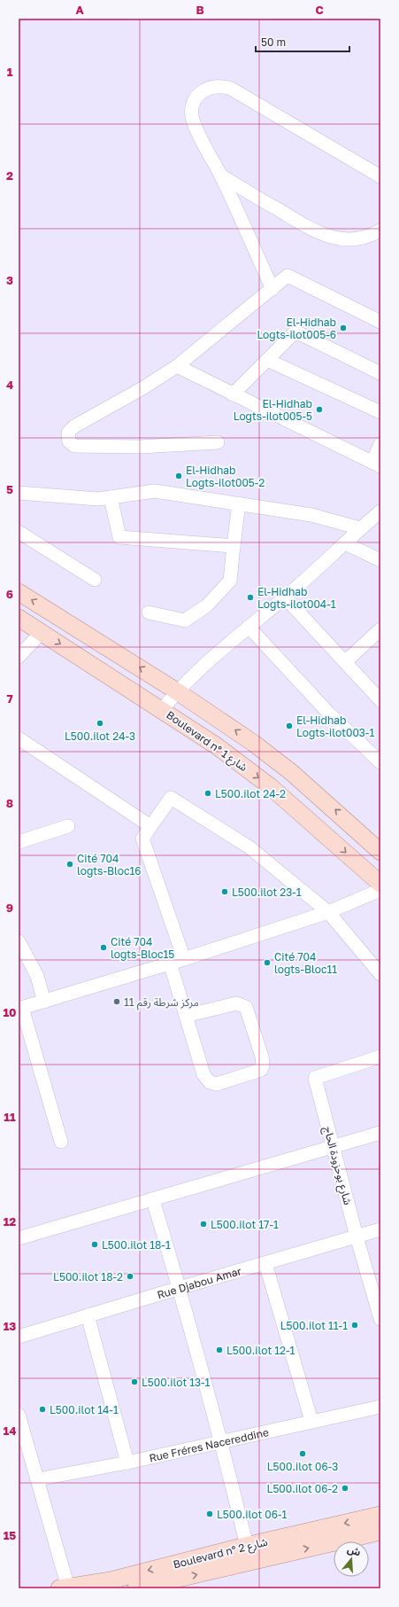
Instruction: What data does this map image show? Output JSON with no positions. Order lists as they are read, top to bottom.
{
  "streets": {
    "main road": ["Boulevard n° شارع 1", "Boulevard n° شارع 2"],
    "street": ["شارع بوحزودة الحاج", "Rue Djabou Amar", "Rue Fréres Nacereddine"]
  },
  "crossings": [
    ["شارع بوحزودة الحاج", "Rue Djabou Amar"]
  ],
  "places": [
    "El-Hidhab Logts-ilot005-6",
    "El-Hidhab Logts-ilot005-5",
    "El-Hidhab Logts-ilot005-2",
    "El-Hidhab Logts-ilot004-1",
    "L500.ilot 24-3",
    "El-Hidhab Logts-ilot003-1",
    "L500.ilot 24-2",
    "Cité 704 logts-Bloc16",
    "L500.ilot 23-1",
    "Cité 704 logts-Bloc15",
    "Cité 704 logts-Bloc11",
    "مركز شرطة رقم 11",
    "L500.ilot 17-1",
    "L500.ilot 18-1",
    "L500.ilot 18-2",
    "L500.ilot 11-1",
    "L500.ilot 12-1",
    "L500.ilot 13-1",
    "L500.ilot 14-1",
    "L500.ilot 06-3",
    "L500.ilot 06-2",
    "L500.ilot 06-1"
  ],
  "scale_bar": "50 m",
  "north": "top",
  "grid": {
    "columns": ["A", "B", "C"],
    "rows": [
      "1",
      "2",
      "3",
      "4",
      "5",
      "6",
      "7",
      "8",
      "9",
      "10",
      "11",
      "12",
      "13",
      "14",
      "15"
    ]
  }
}
